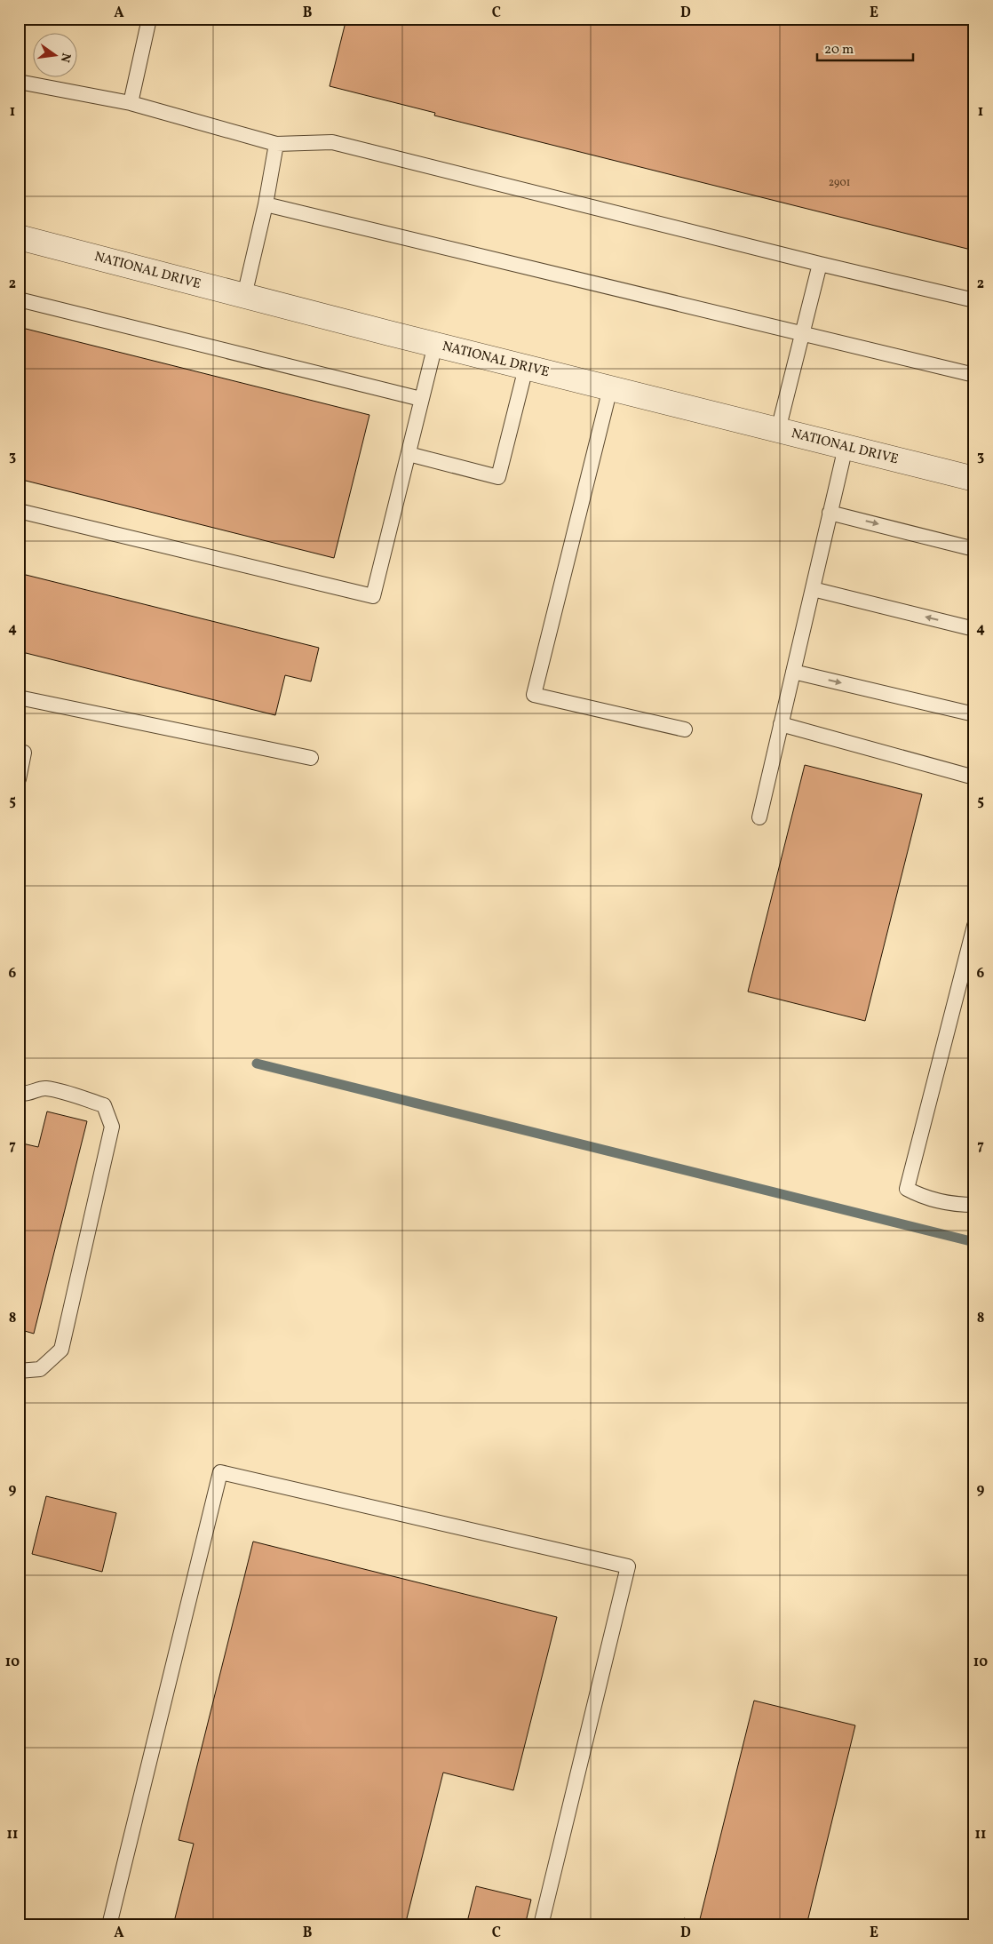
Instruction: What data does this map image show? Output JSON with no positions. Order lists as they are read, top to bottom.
{
  "streets": {
    "street": ["NATIONAL DRIVE"]
  },
  "house_numbers": ["2901"],
  "scale_bar": "20 m",
  "north": "right",
  "grid": {
    "columns": [
      "A",
      "B",
      "C",
      "D",
      "E"
    ],
    "rows": [
      "1",
      "2",
      "3",
      "4",
      "5",
      "6",
      "7",
      "8",
      "9",
      "10",
      "11"
    ]
  }
}
